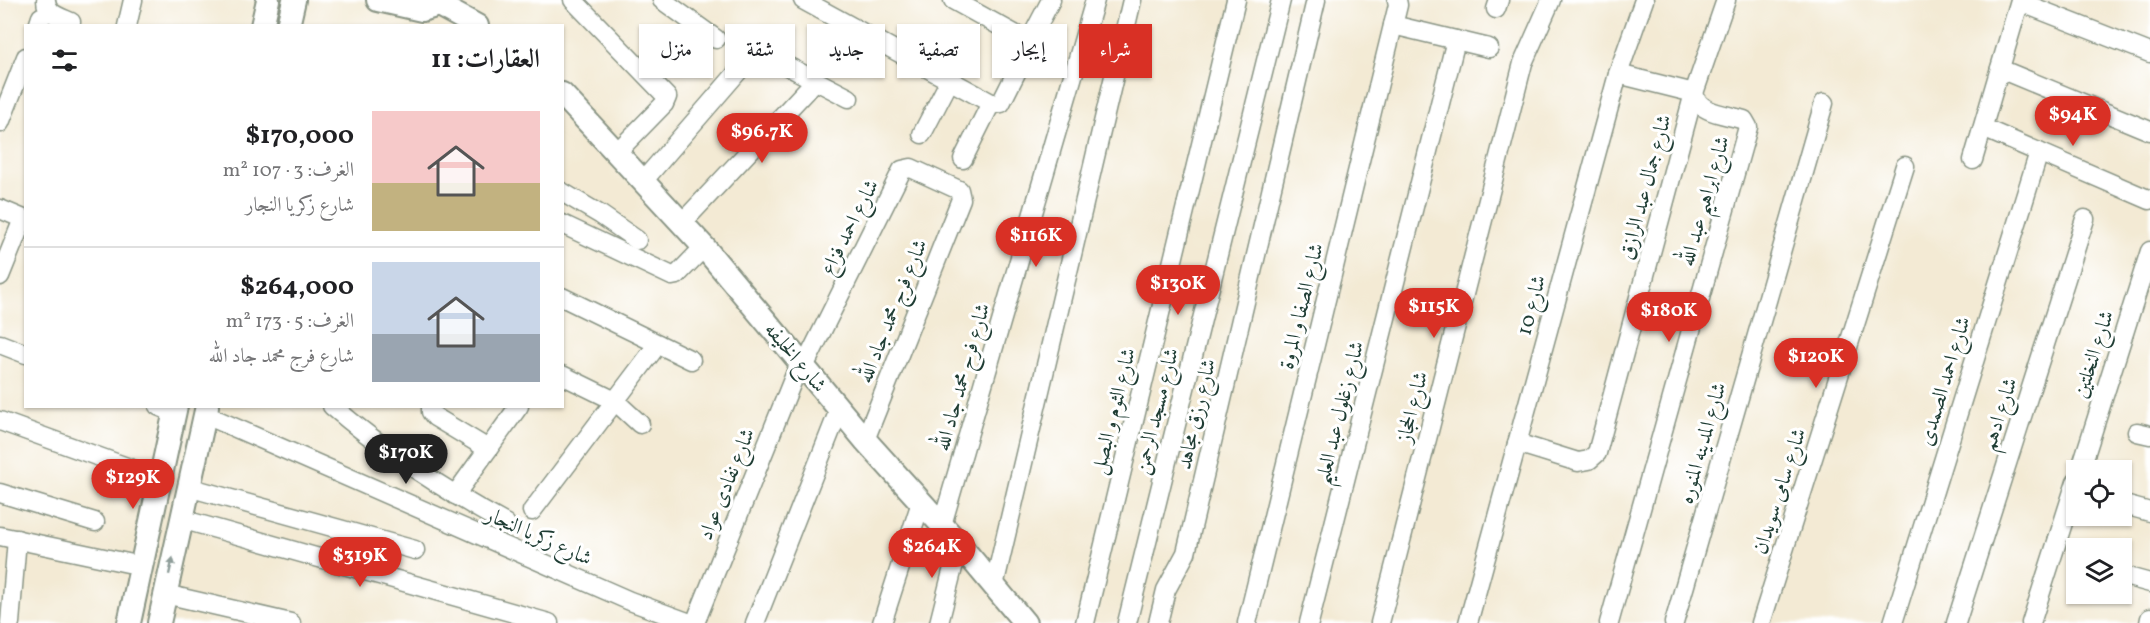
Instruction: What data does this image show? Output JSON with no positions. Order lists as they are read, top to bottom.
{
  "streets": {
    "main road": ["شارع الخليفه"],
    "street": [
      "شارع جمال عبد الرازق",
      "شارع ابراهيم عبد الله",
      "شارع احمد فزاع",
      "شارع 10",
      "شارع الصفا و المروة",
      "شارع فرج محمد جاد الله",
      "شارع النخلتين",
      "شارع فرح محمد جاد الله",
      "شارع احمد الصمدى",
      "شارع الحجاز",
      "شارع الثوم و البصل",
      "شارع مسجد الرحمن",
      "شارع زغلول عبد العليم",
      "شارع رزق مجاهد",
      "شارع ادهم",
      "شارع المدينه المنوره",
      "شارع نفادى عواد",
      "شارع سامى سويدان",
      "شارع زكريا النجار"
    ]
  },
  "crossings": [
    ["شارع جمال عبد الرازق", "شارع ابراهيم عبد الله"],
    ["شارع جمال عبد الرازق", "شارع 10"],
    ["شارع احمد فزاع", "شارع فرج محمد جاد الله"],
    ["شارع احمد فزاع", "شارع الخليفه"],
    ["شارع احمد فزاع", "شارع نفادى عواد"],
    ["شارع فرج محمد جاد الله", "شارع الخليفه"],
    ["شارع الخليفه", "شارع فرح محمد جاد الله"],
    ["شارع الخليفه", "شارع نفادى عواد"],
    ["شارع نفادى عواد", "شارع زكريا النجار"]
  ],
  "page": {
    "chip": [
      "شراء",
      "إيجار",
      "تصفية",
      "جديد",
      "شقة",
      "منزل"
    ],
    "heading": "العقارات: 11",
    "price": [
      "$94K",
      "$96.7K",
      "$116K",
      "$130K",
      "$115K",
      "$180K",
      "$120K",
      "$170K",
      "$129K",
      "$264K",
      "$319K"
    ],
    "list": [
      {
        "name": "$170,000",
        "note": "الغرف: 3 · 107 m² · شارع زكريا النجار"
      },
      {
        "name": "$264,000",
        "note": "الغرف: 5 · 173 m² · شارع فرج محمد جاد الله"
      }
    ]
  }
}
